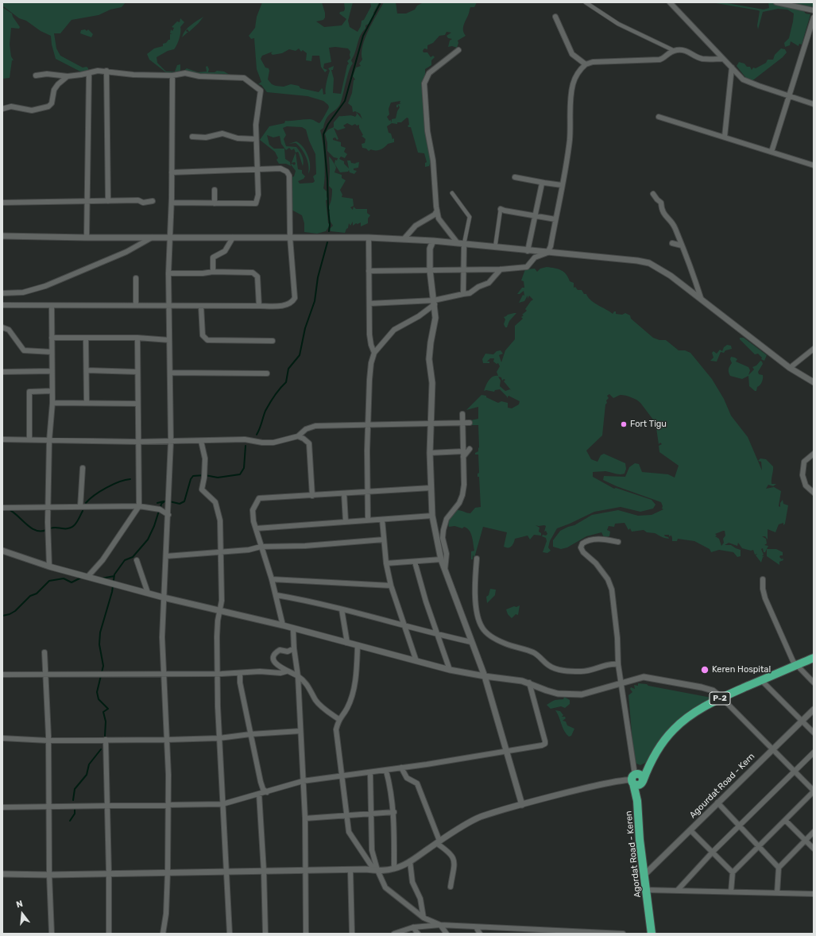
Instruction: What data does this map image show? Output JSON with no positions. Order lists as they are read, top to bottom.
{
  "streets": {
    "highway": ["P-2", "Agordat Road - Keren"],
    "street": ["Agourdat Road - Kern"]
  },
  "crossings": [
    ["P-2", "Agordat Road - Keren"],
    ["Agourdat Road - Kern", "Agordat Road - Keren"]
  ],
  "places": ["Fort Tigu", "Keren Hospital"],
  "north": "top"
}
